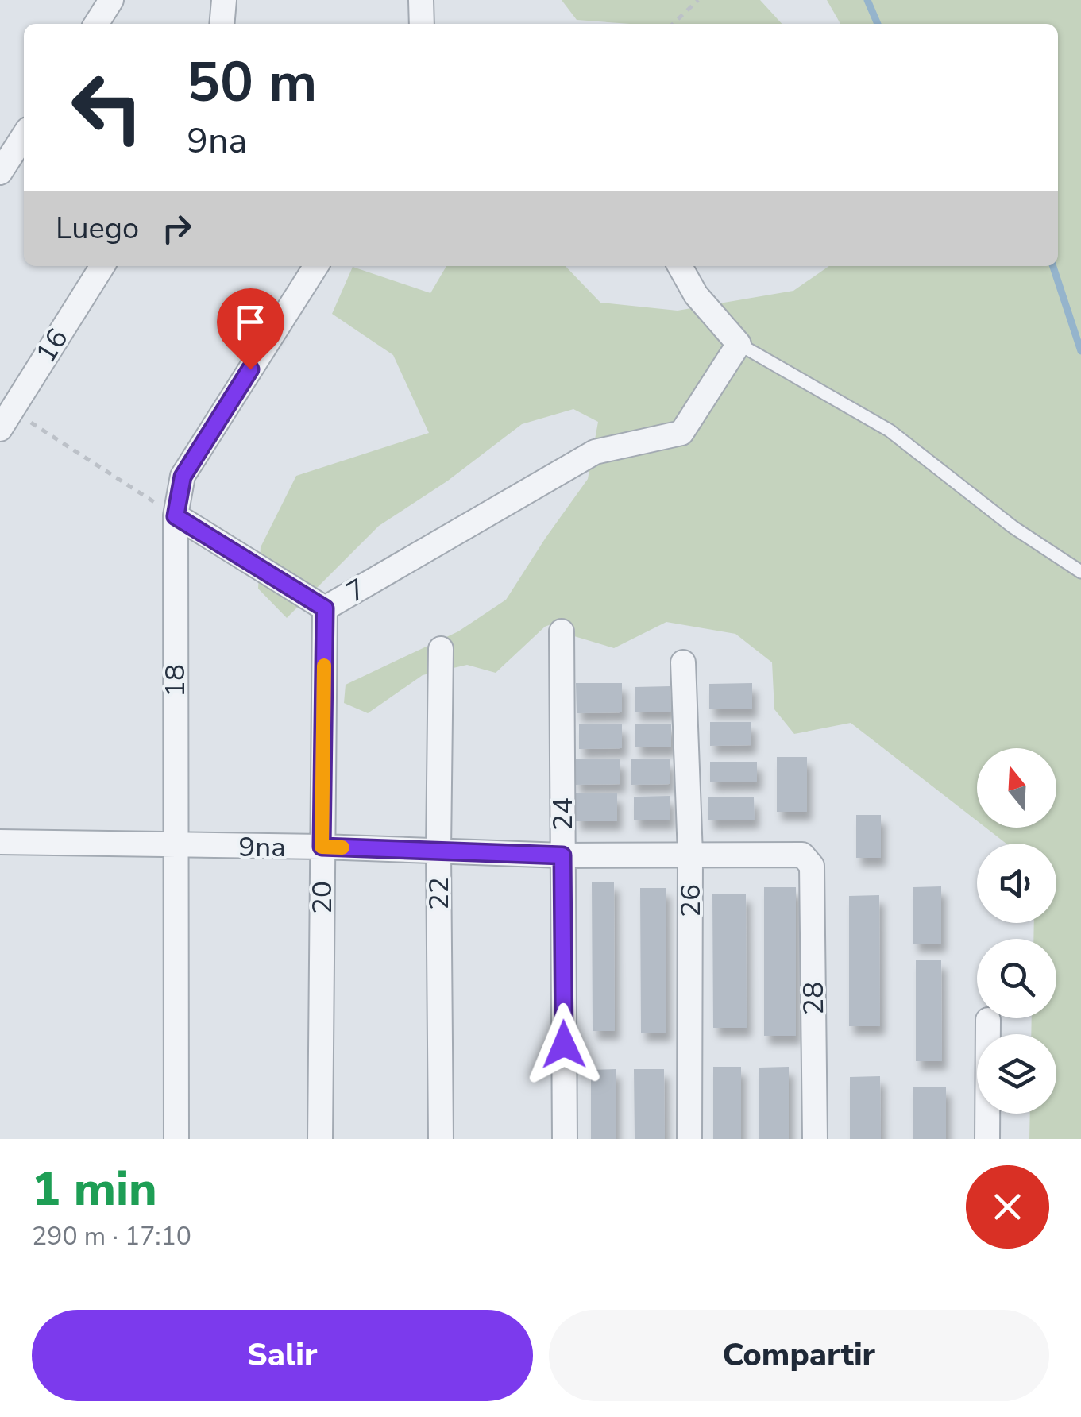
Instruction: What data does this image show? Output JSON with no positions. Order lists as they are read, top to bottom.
{
  "streets": {
    "street": [
      "16",
      "7",
      "18",
      "24",
      "9na",
      "22",
      "20",
      "26",
      "28"
    ]
  },
  "crossings": [
    ["7", "18"],
    ["7", "20"],
    ["18", "9na"],
    ["24", "9na"],
    ["9na", "22"],
    ["9na", "20"],
    ["9na", "26"],
    ["9na", "28"]
  ],
  "north": "top",
  "page": {
    "turn": ["50 m", "9na"],
    "then": "Luego",
    "heading": ["1 min", "290 m · 17:10"],
    "buttons": ["Salir", "Compartir"]
  }
}
